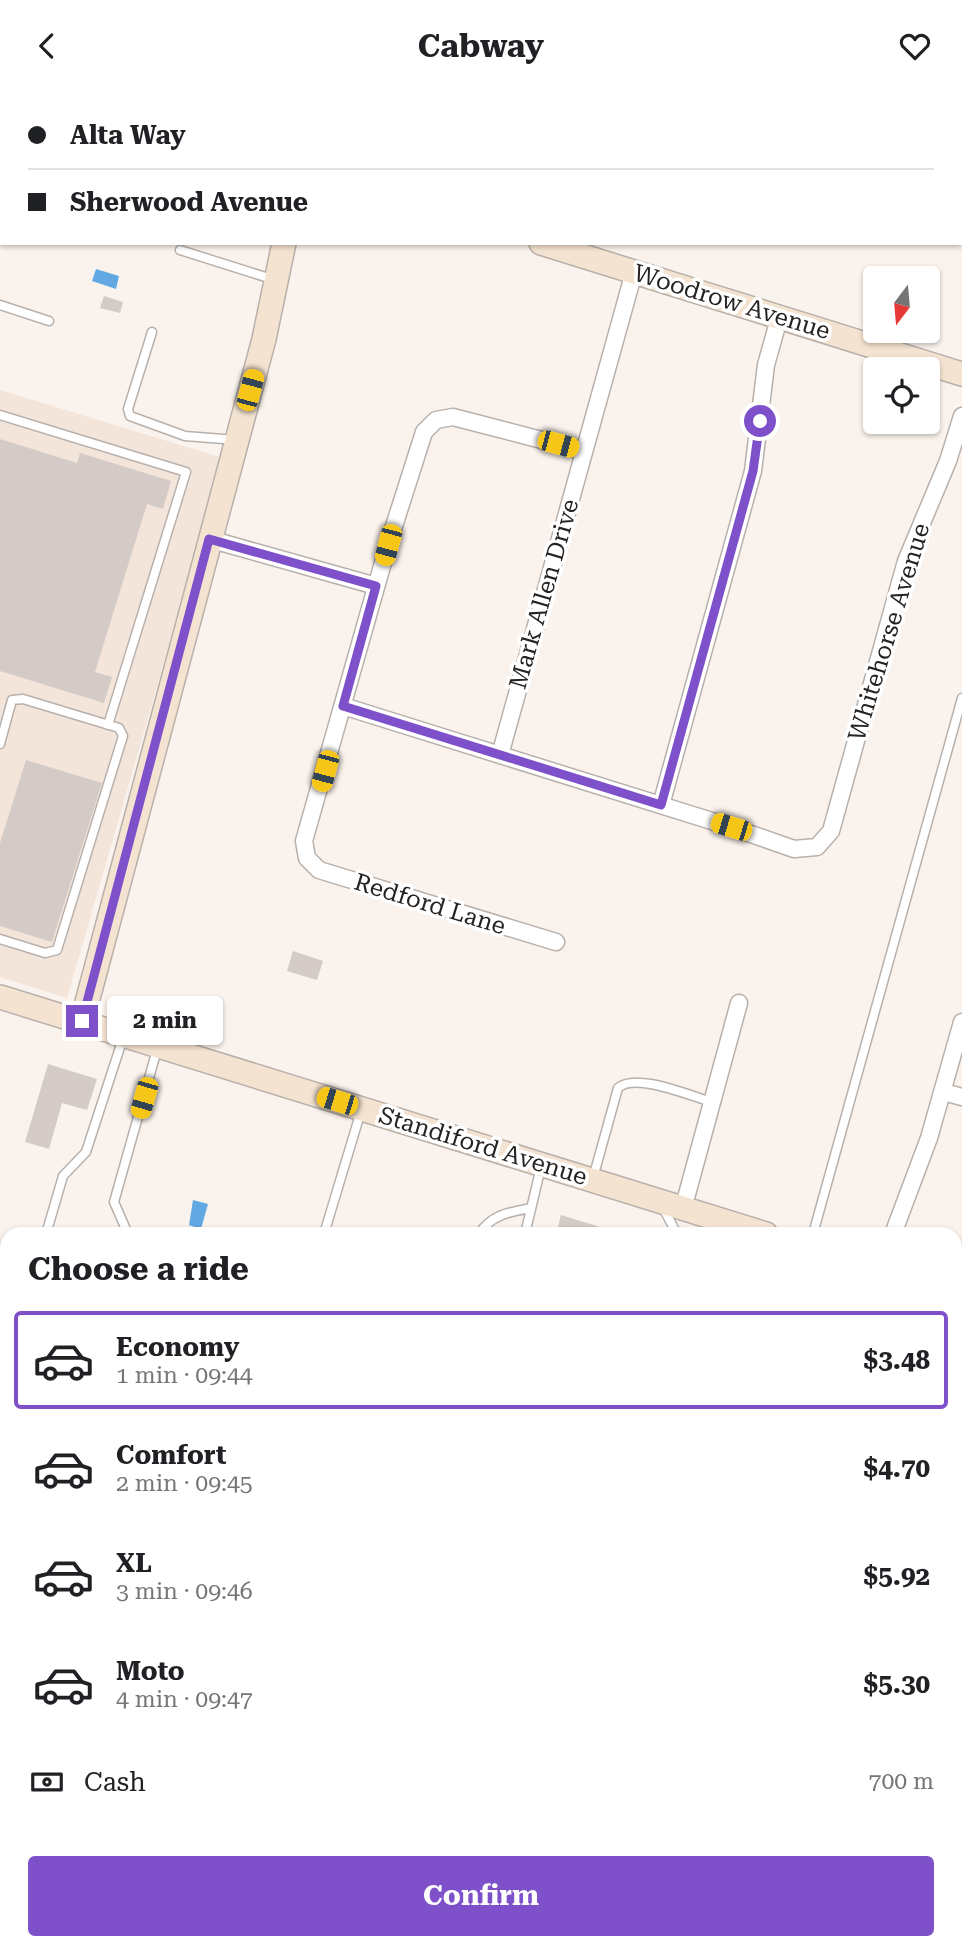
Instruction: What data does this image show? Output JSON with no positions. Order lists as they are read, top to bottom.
{
  "streets": {
    "street": [
      "Woodrow Avenue",
      "Mark Allen Drive",
      "Whitehorse Avenue",
      "Redford Lane",
      "Standiford Avenue"
    ]
  },
  "crossings": [
    ["Woodrow Avenue", "Mark Allen Drive"]
  ],
  "north": "bottom",
  "page": {
    "header": "Cabway",
    "banner": ["Alta Way", "Sherwood Avenue"],
    "bubble": "2 min",
    "heading": "Choose a ride",
    "list": [
      {
        "name": "Economy",
        "note": "1 min · 09:44",
        "value": "$3.48"
      },
      {
        "name": "Comfort",
        "note": "2 min · 09:45",
        "value": "$4.70"
      },
      {
        "name": "XL",
        "note": "3 min · 09:46",
        "value": "$5.92"
      },
      {
        "name": "Moto",
        "note": "4 min · 09:47",
        "value": "$5.30"
      }
    ],
    "pay": ["Cash", "700 m"],
    "buttons": "Confirm"
  }
}
